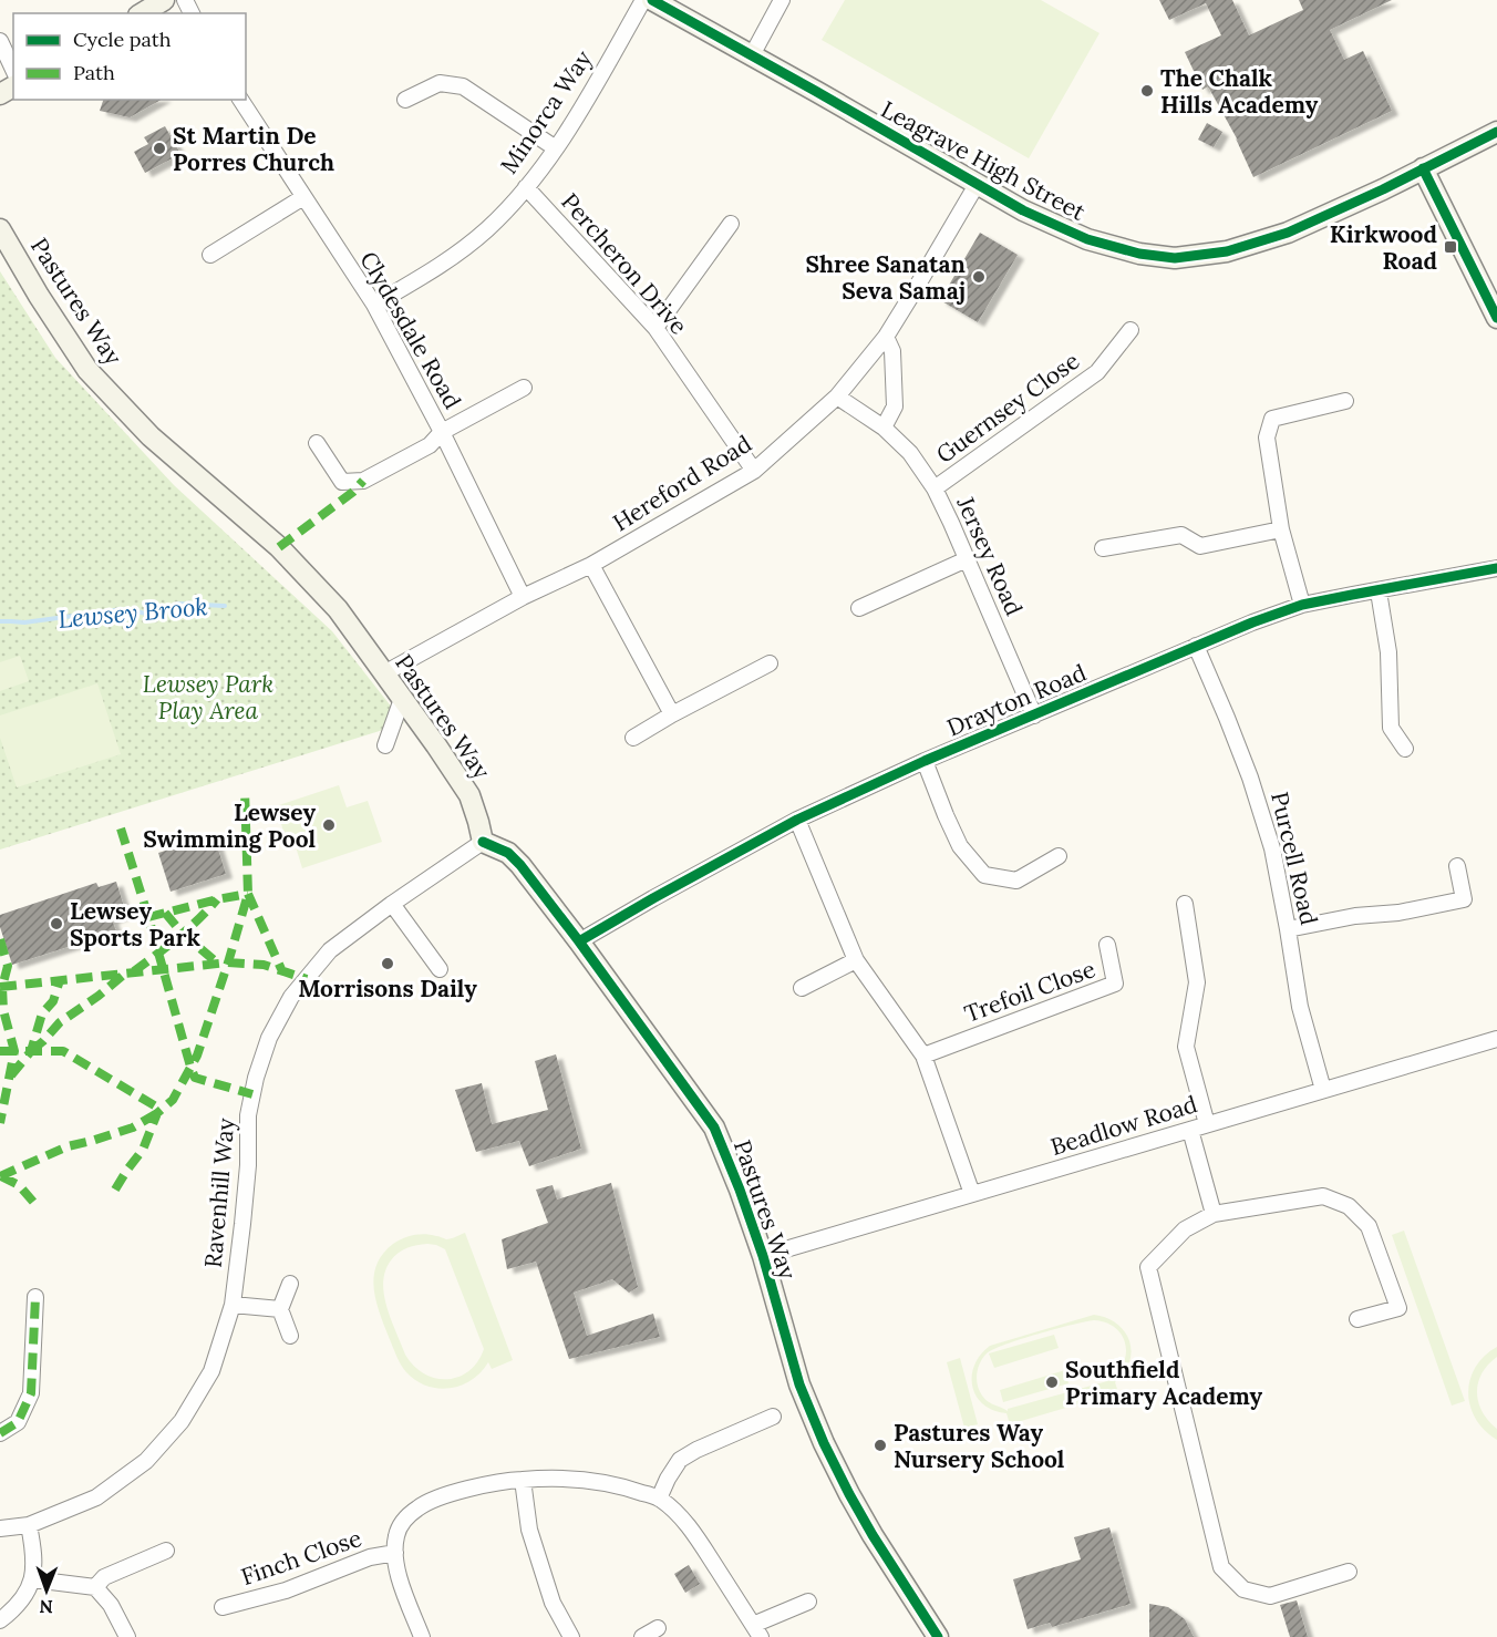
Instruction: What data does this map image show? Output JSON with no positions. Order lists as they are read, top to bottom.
{
  "streets": {
    "street": [
      "Minorca Way",
      "Leagrave High Street",
      "Percheron Drive",
      "Pastures Way",
      "Clydesdale Road",
      "Guernsey Close",
      "Hereford Road",
      "Jersey Road",
      "Drayton Road",
      "Purcell Road",
      "Trefoil Close",
      "Beadlow Road",
      "Ravenhill Way",
      "Finch Close"
    ]
  },
  "crossings": [
    ["Minorca Way", "Percheron Drive"],
    ["Minorca Way", "Clydesdale Road"],
    ["Leagrave High Street", "Hereford Road"],
    ["Percheron Drive", "Hereford Road"],
    ["Pastures Way", "Hereford Road"],
    ["Pastures Way", "Drayton Road"],
    ["Pastures Way", "Beadlow Road"],
    ["Pastures Way", "Ravenhill Way"],
    ["Clydesdale Road", "Hereford Road"],
    ["Guernsey Close", "Jersey Road"],
    ["Hereford Road", "Jersey Road"],
    ["Jersey Road", "Drayton Road"],
    ["Drayton Road", "Purcell Road"],
    ["Purcell Road", "Beadlow Road"]
  ],
  "water": ["Lewsey Brook"],
  "parks": ["Lewsey Park Play Area"],
  "places": {
    "other": [
      "The Chalk Hills Academy",
      "St Martin De Porres Church",
      "Shree Sanatan Seva Samaj",
      "Lewsey Swimming Pool",
      "Lewsey Sports Park",
      "Morrisons Daily",
      "Southfield Primary Academy",
      "Pastures Way Nursery School"
    ],
    "transit": ["Kirkwood Road"]
  },
  "legend": ["Cycle path", "Path"],
  "north": "bottom"
}
